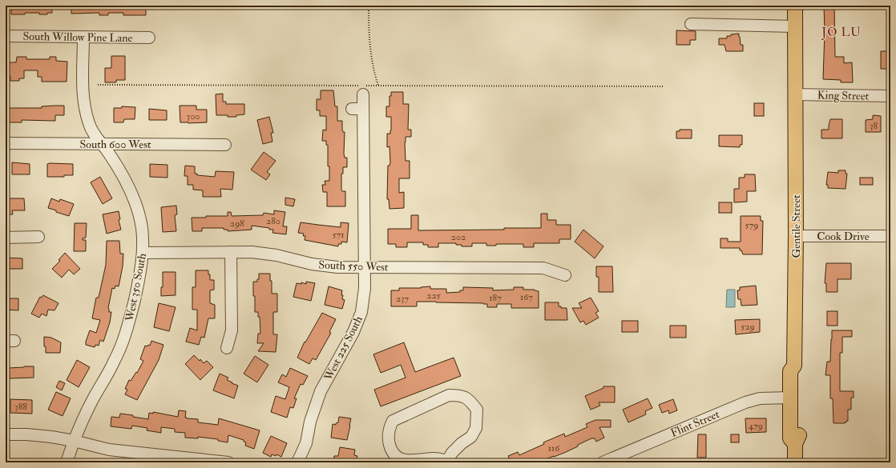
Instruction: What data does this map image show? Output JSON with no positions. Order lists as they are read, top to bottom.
{
  "streets": {
    "main road": ["Gentile Street"],
    "street": [
      "South Willow Pine Lane",
      "King Street",
      "South 600 West",
      "Cook Drive",
      "South 550 West",
      "West 350 South",
      "West 225 South",
      "Flint Street"
    ]
  },
  "crossings": [
    ["South Willow Pine Lane", "West 350 South"],
    ["King Street", "Gentile Street"],
    ["South 600 West", "West 350 South"],
    ["Gentile Street", "Cook Drive"],
    ["Gentile Street", "Flint Street"],
    ["South 550 West", "West 350 South"],
    ["South 550 West", "West 225 South"]
  ],
  "districts": ["JO LU"],
  "house_numbers": [
    "300",
    "38",
    "280",
    "298",
    "579",
    "571",
    "202",
    "225",
    "167",
    "187",
    "237",
    "529",
    "388",
    "479",
    "116"
  ]
}
